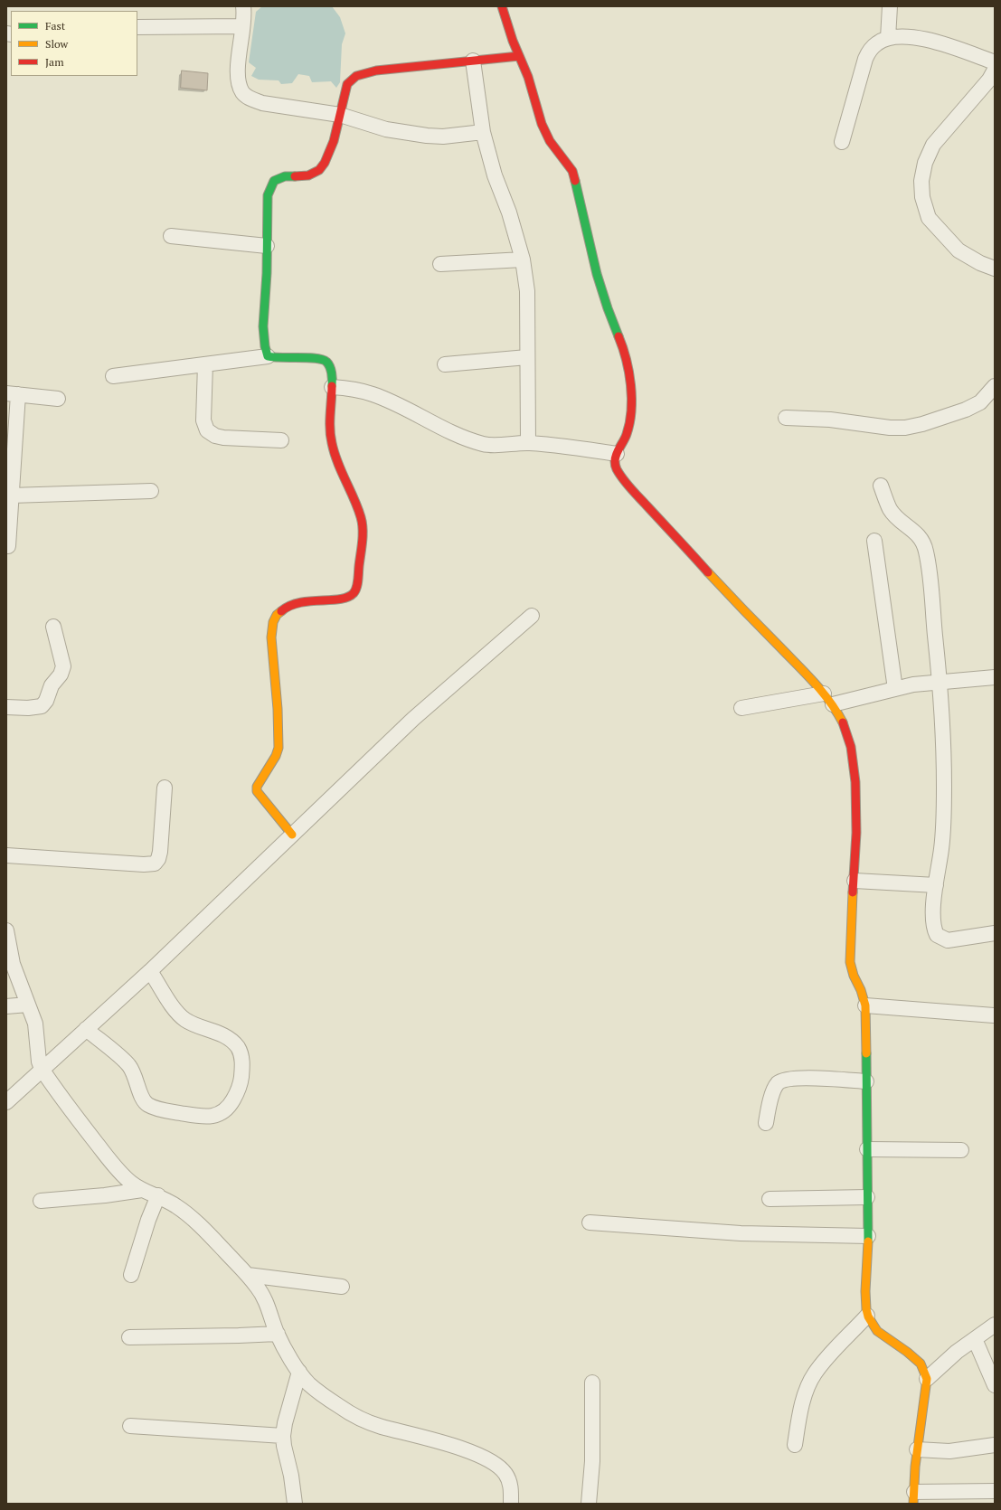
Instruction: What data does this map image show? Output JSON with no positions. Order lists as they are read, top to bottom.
{
  "legend": ["Fast", "Slow", "Jam"]
}
